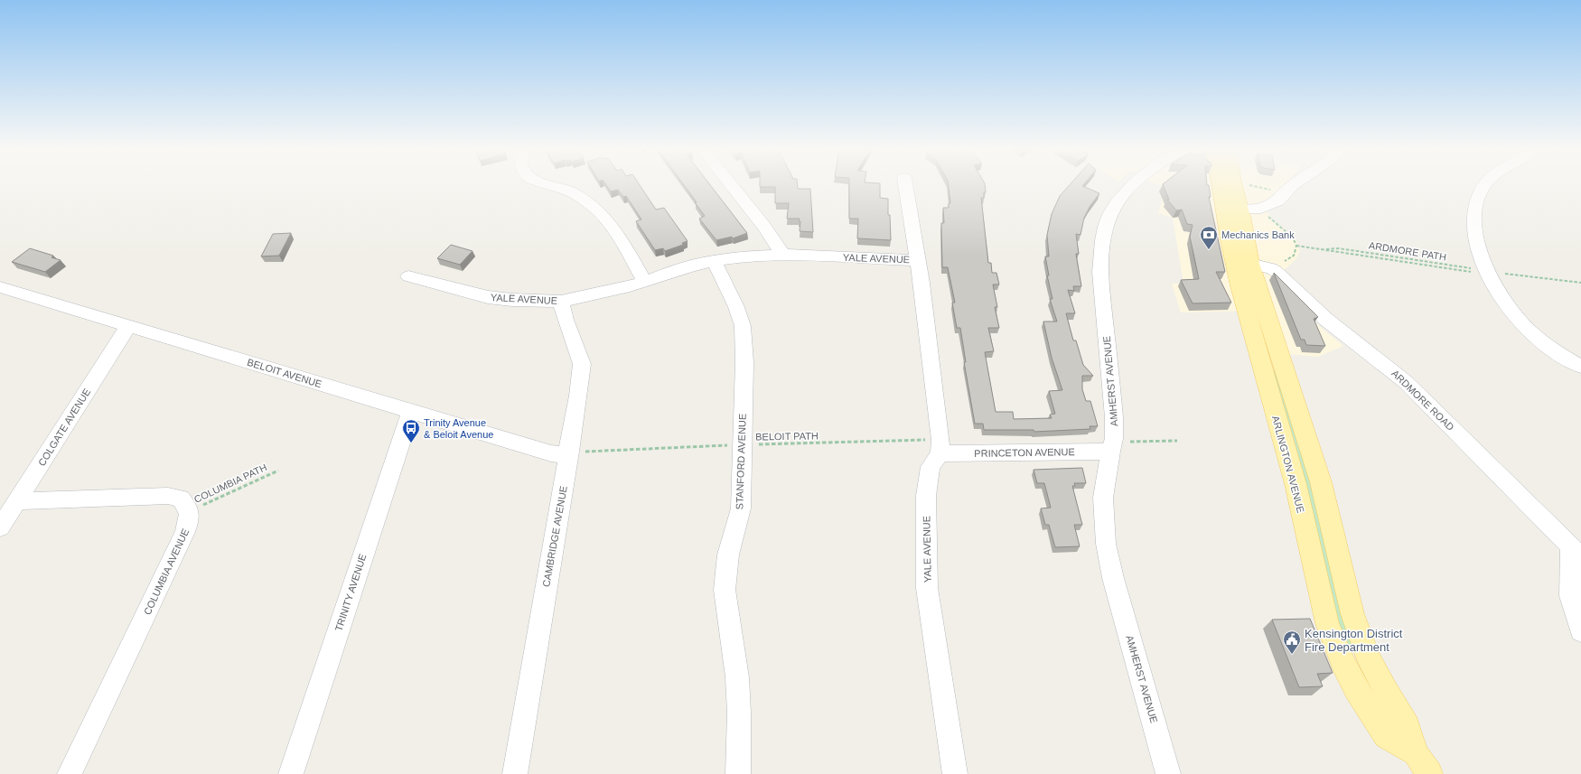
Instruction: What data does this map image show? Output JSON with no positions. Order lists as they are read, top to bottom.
{
  "streets": {
    "main road": ["ARLINGTON AVENUE"],
    "street": [
      "YALE AVENUE",
      "BELOIT AVENUE",
      "AMHERST AVENUE",
      "ARDMORE ROAD",
      "COLGATE AVENUE",
      "PRINCETON AVENUE",
      "STANFORD AVENUE",
      "CAMBRIDGE AVENUE",
      "COLUMBIA AVENUE",
      "TRINITY AVENUE"
    ],
    "path": ["ARDMORE PATH", "BELOIT PATH", "COLUMBIA PATH"]
  },
  "crossings": [
    ["YALE AVENUE", "BELOIT PATH"],
    ["YALE AVENUE", "PRINCETON AVENUE"],
    ["YALE AVENUE", "STANFORD AVENUE"],
    ["YALE AVENUE", "CAMBRIDGE AVENUE"],
    ["BELOIT AVENUE", "COLGATE AVENUE"],
    ["BELOIT AVENUE", "BELOIT PATH"],
    ["BELOIT AVENUE", "CAMBRIDGE AVENUE"],
    ["BELOIT AVENUE", "TRINITY AVENUE"],
    ["AMHERST AVENUE", "PRINCETON AVENUE"],
    ["ARDMORE ROAD", "ARLINGTON AVENUE"],
    ["BELOIT PATH", "PRINCETON AVENUE"],
    ["BELOIT PATH", "STANFORD AVENUE"],
    ["BELOIT PATH", "CAMBRIDGE AVENUE"],
    ["COLUMBIA PATH", "COLUMBIA AVENUE"]
  ],
  "places": {
    "bank": ["Mechanics Bank"],
    "bus stop": ["Trinity Avenue & Beloit Avenue"],
    "public building": ["Kensington District Fire Department"]
  }
}
